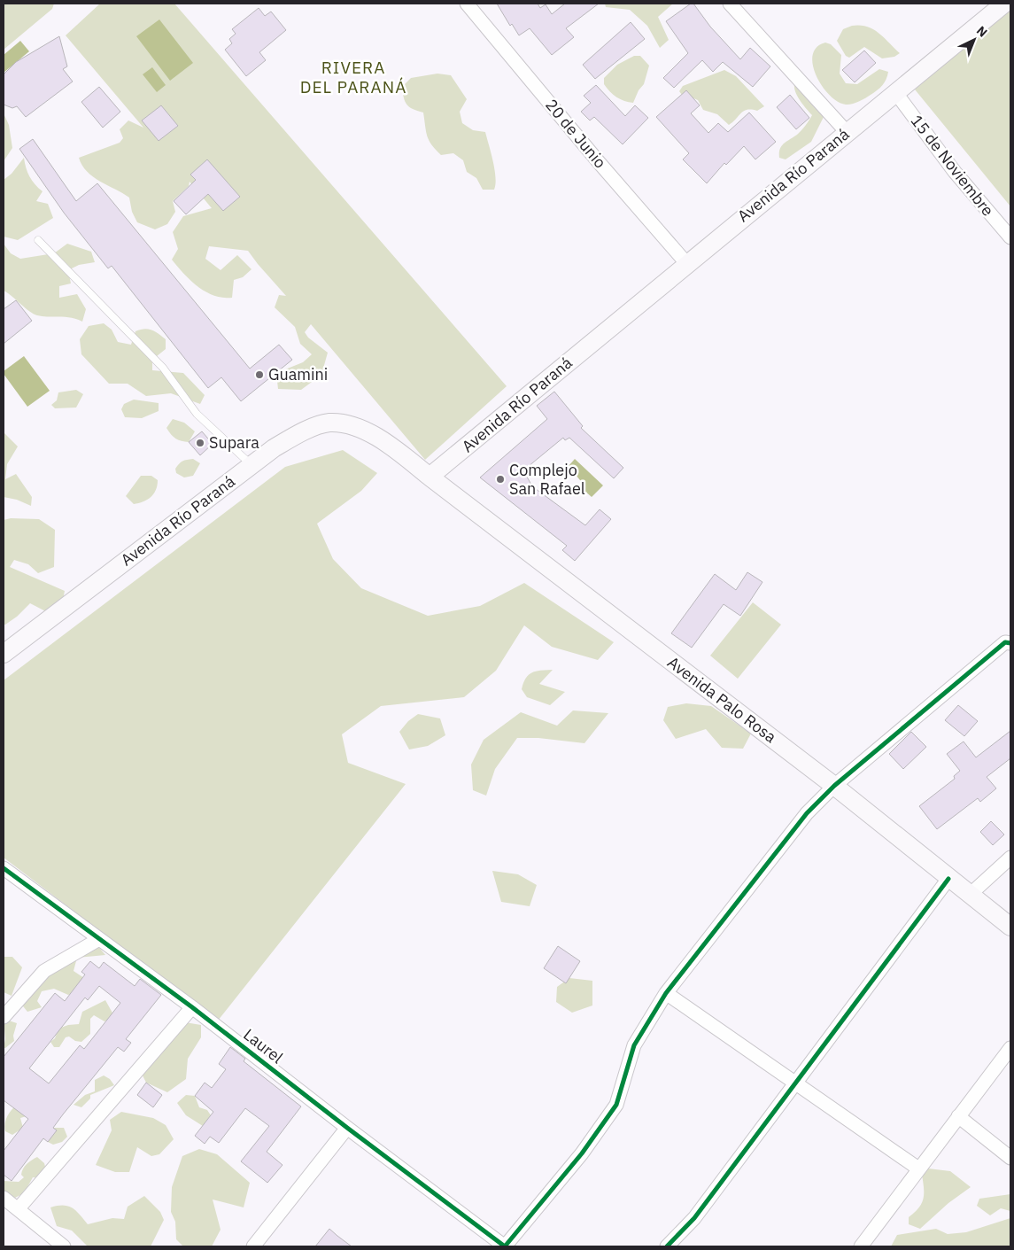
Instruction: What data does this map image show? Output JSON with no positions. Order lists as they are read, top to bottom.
{
  "streets": {
    "main road": ["Avenida Río Paraná", "Avenida Palo Rosa"],
    "street": ["20 de Junio", "15 de Noviembre", "Laurel"]
  },
  "crossings": [
    ["20 de Junio", "Avenida Río Paraná"],
    ["15 de Noviembre", "Avenida Río Paraná"],
    ["Avenida Río Paraná", "Avenida Palo Rosa"]
  ],
  "districts": ["RIVERA DEL PARANÁ"],
  "places": ["Guamini", "Supara", "Complejo San Rafael"],
  "north": "top right"
}
